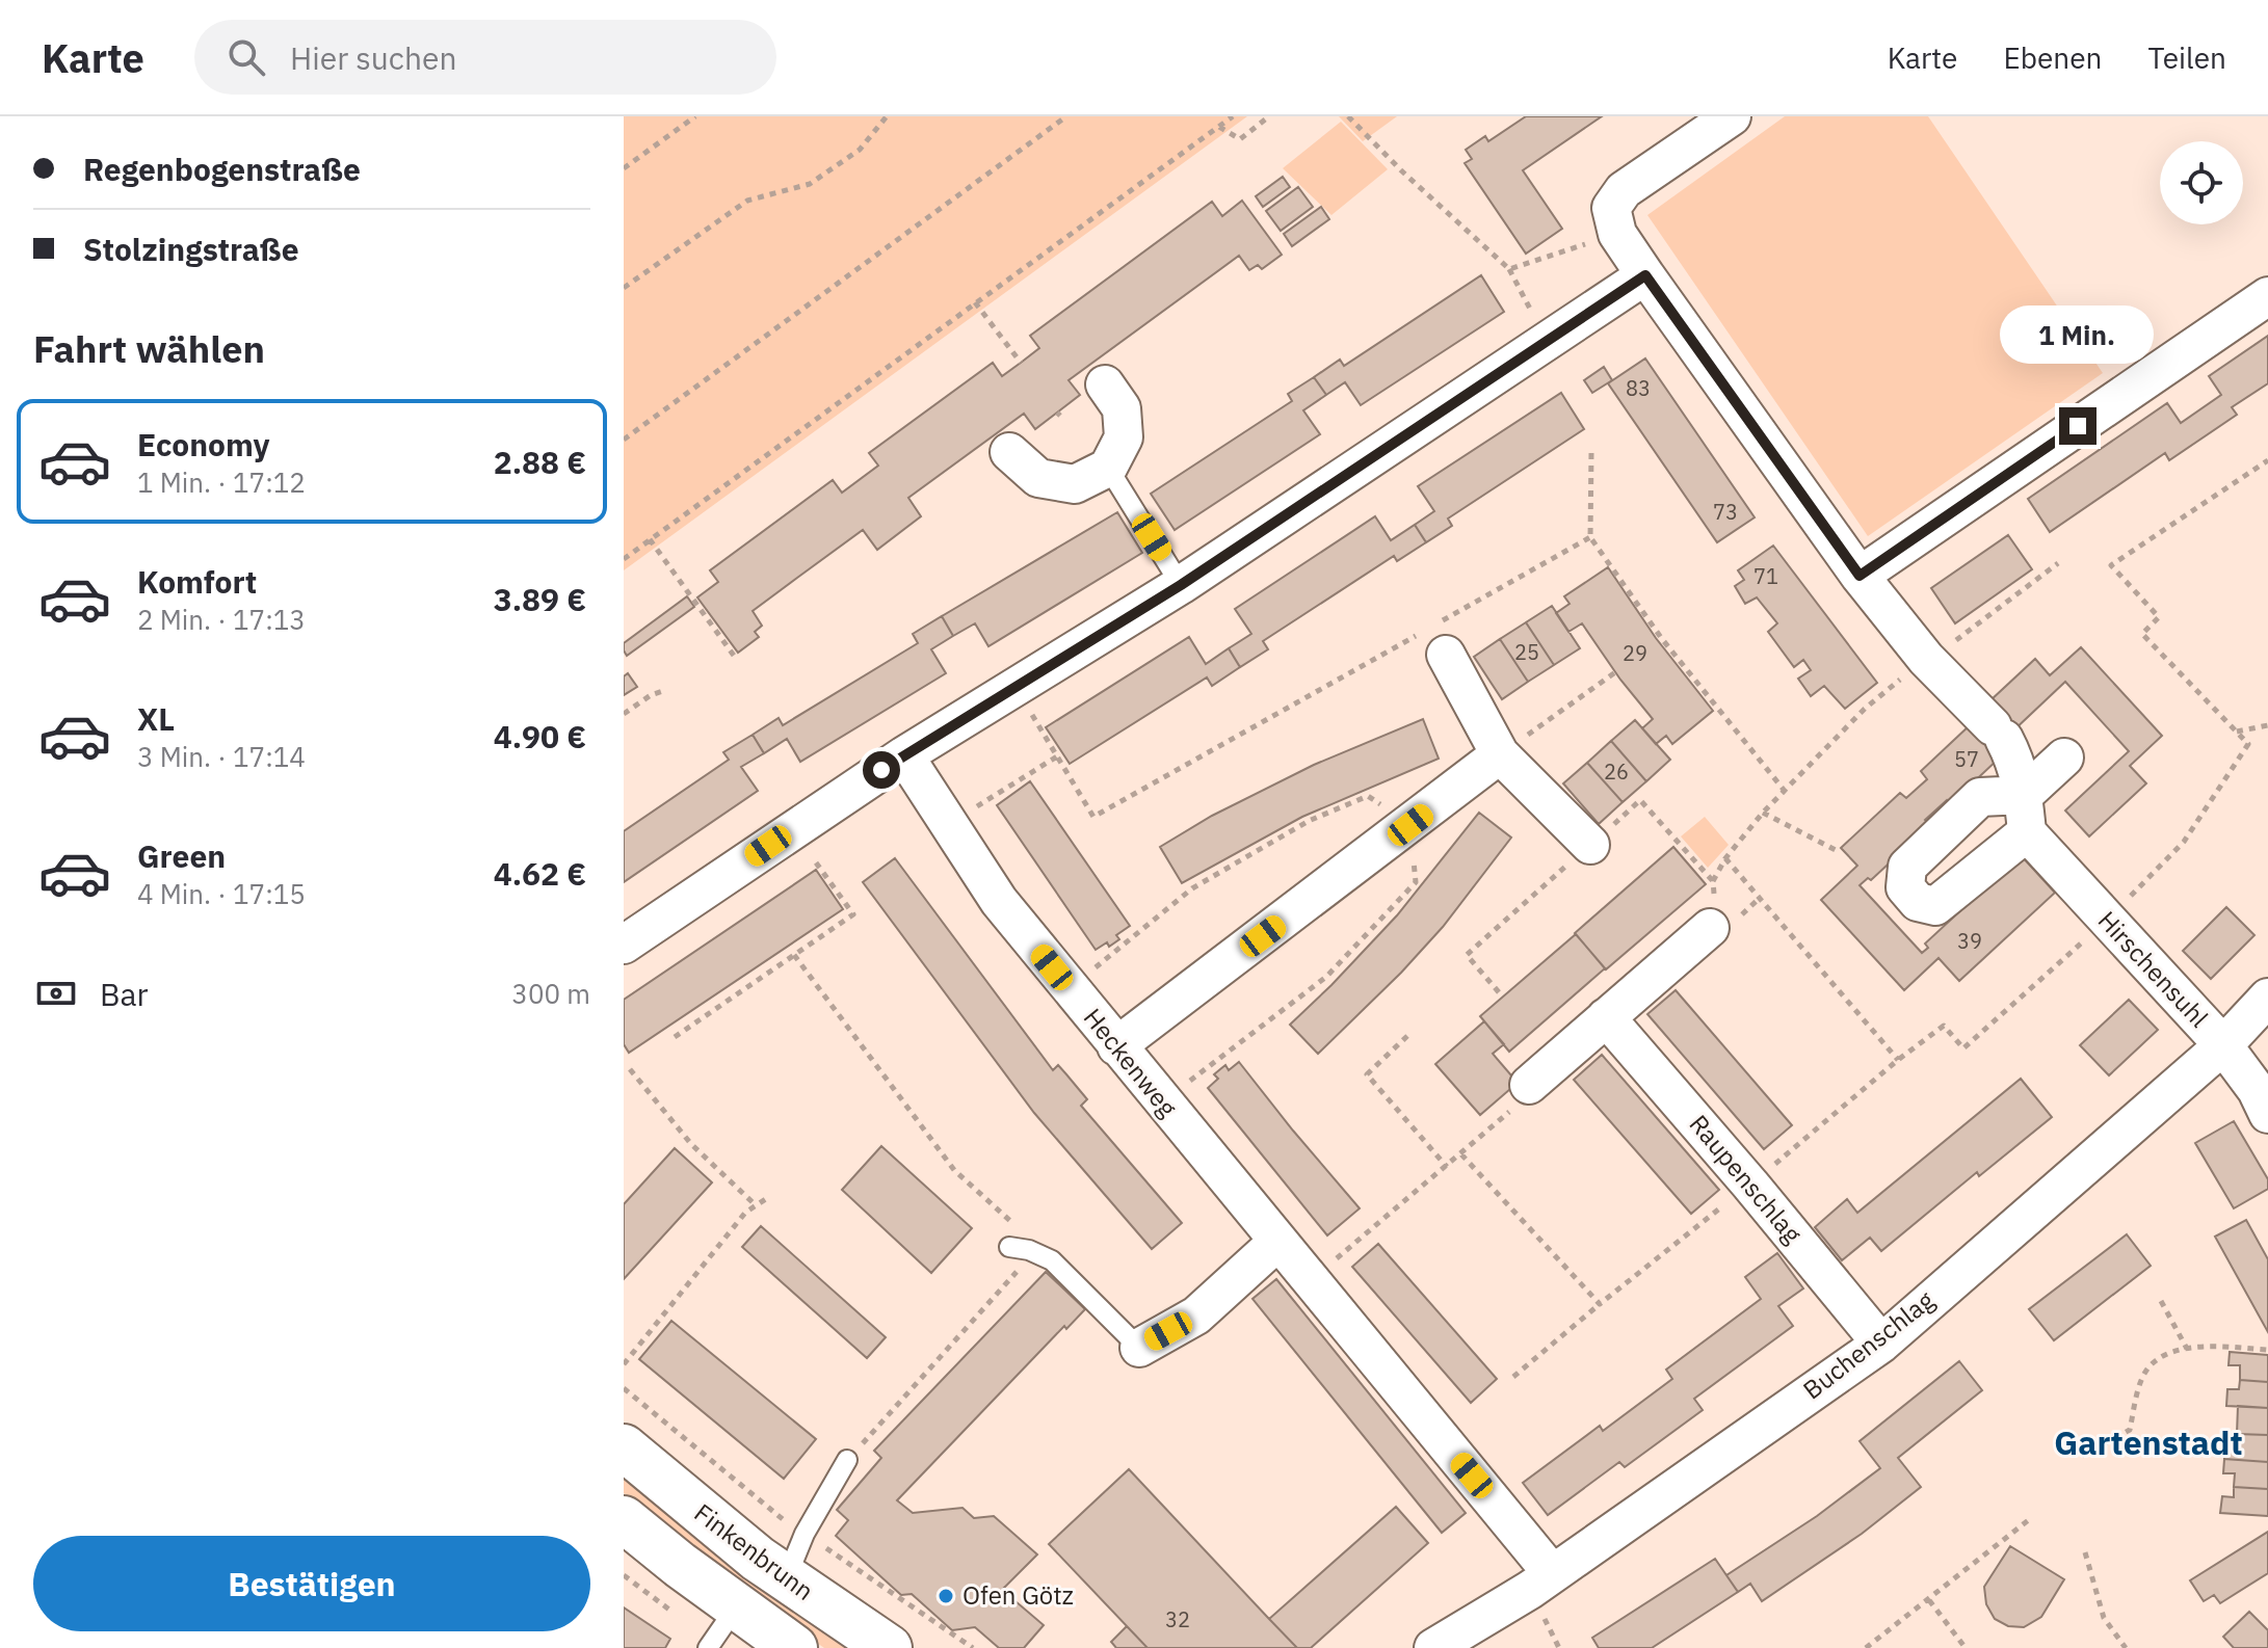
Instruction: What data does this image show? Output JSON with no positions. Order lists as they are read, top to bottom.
{
  "streets": {
    "main road": ["Finkenbrunn"],
    "street": [
      "Hirschensuhl",
      "Heckenweg",
      "Raupenschlag",
      "Buchenschlag"
    ]
  },
  "crossings": [
    ["Hirschensuhl", "Buchenschlag"],
    ["Heckenweg", "Buchenschlag"],
    ["Raupenschlag", "Buchenschlag"]
  ],
  "districts": ["Gartenstadt"],
  "places": ["Ofen Götz"],
  "house_numbers": [
    "83",
    "73",
    "71",
    "25",
    "29",
    "57",
    "26",
    "39",
    "32"
  ],
  "page": {
    "header": "Karte",
    "search": "Hier suchen",
    "nav": ["Karte", "Ebenen", "Teilen"],
    "banner": ["Regenbogenstraße", "Stolzingstraße"],
    "heading": "Fahrt wählen",
    "bubble": "1 Min.",
    "list": [
      {
        "name": "Economy",
        "note": "1 Min. · 17:12",
        "value": "2.88 €"
      },
      {
        "name": "Komfort",
        "note": "2 Min. · 17:13",
        "value": "3.89 €"
      },
      {
        "name": "XL",
        "note": "3 Min. · 17:14",
        "value": "4.90 €"
      },
      {
        "name": "Green",
        "note": "4 Min. · 17:15",
        "value": "4.62 €"
      }
    ],
    "pay": ["Bar", "300 m"],
    "buttons": "Bestätigen"
  }
}
